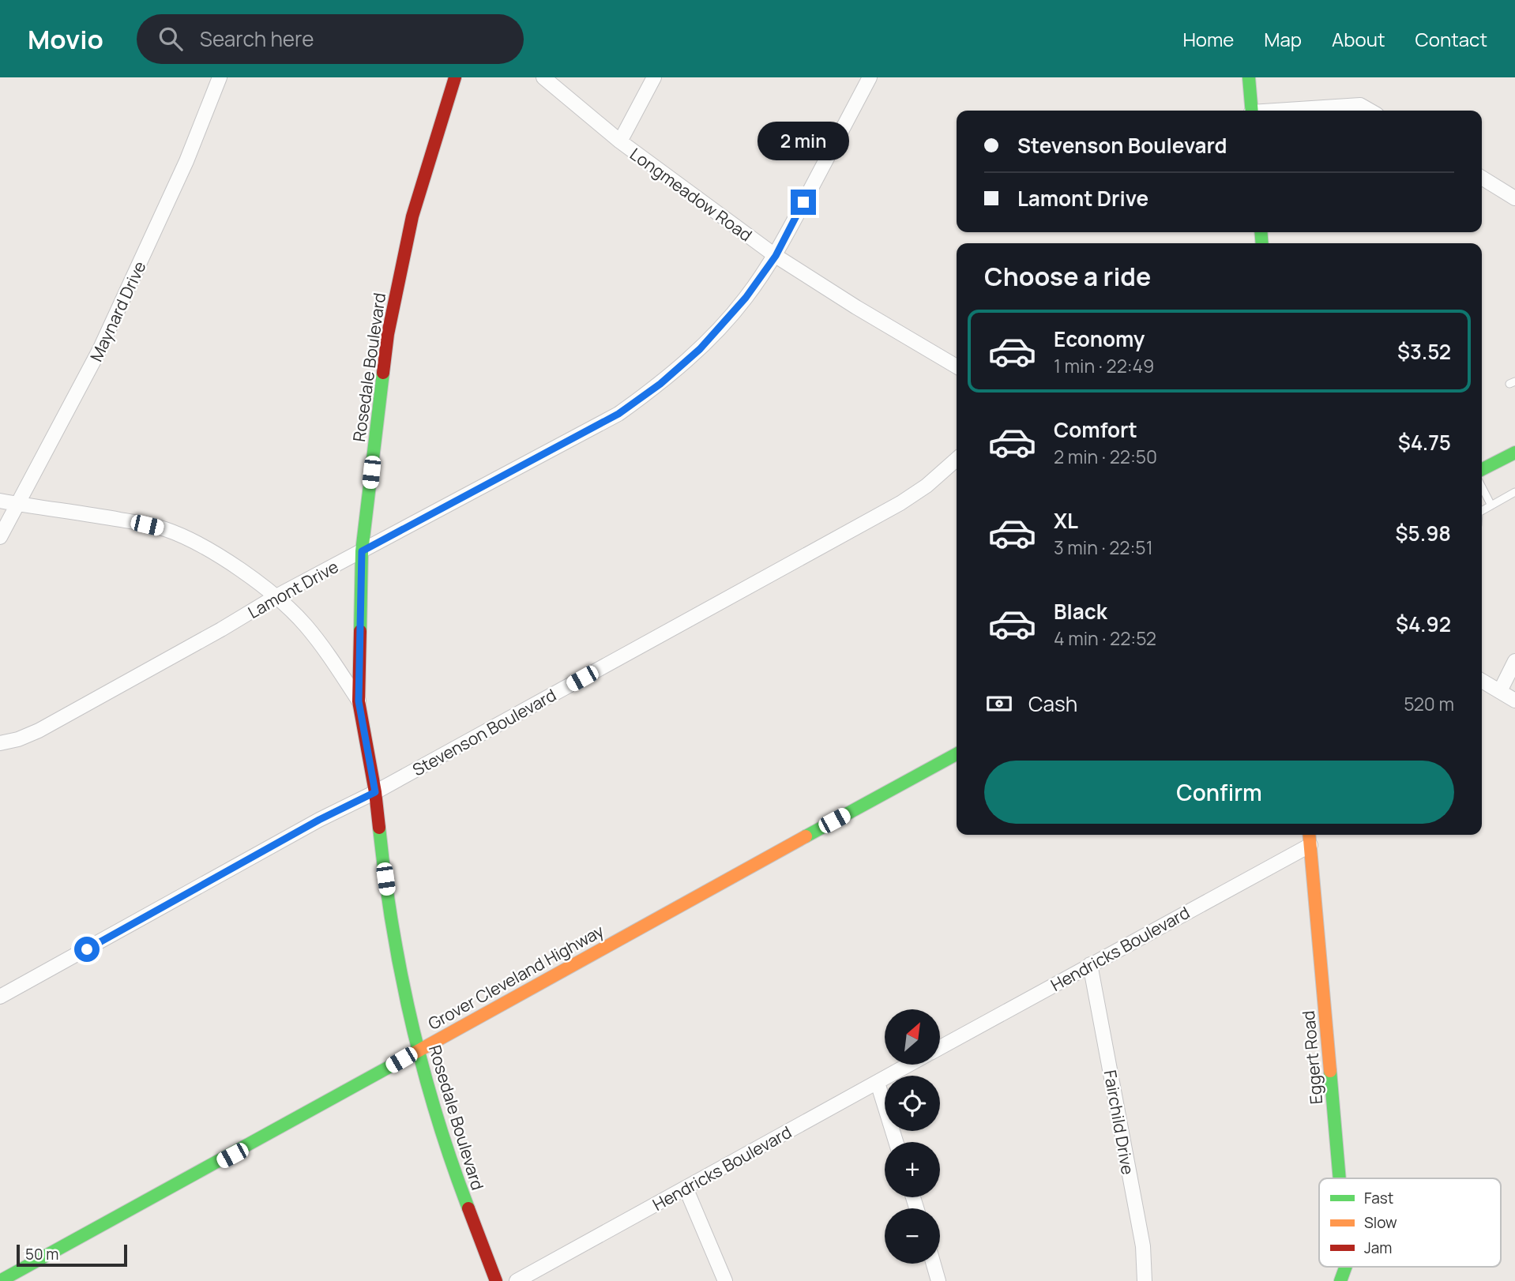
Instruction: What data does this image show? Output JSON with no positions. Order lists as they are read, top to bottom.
{
  "streets": {
    "street": [
      "Longmeadow Road",
      "Maynard Drive",
      "Rosedale Boulevard",
      "Lamont Drive",
      "Stevenson Boulevard",
      "Hendricks Boulevard",
      "Grover Cleveland Highway",
      "Eggert Road",
      "Fairchild Drive"
    ]
  },
  "crossings": [
    ["Longmeadow Road", "Lamont Drive"],
    ["Rosedale Boulevard", "Lamont Drive"],
    ["Rosedale Boulevard", "Stevenson Boulevard"],
    ["Rosedale Boulevard", "Grover Cleveland Highway"],
    ["Hendricks Boulevard", "Eggert Road"],
    ["Hendricks Boulevard", "Fairchild Drive"]
  ],
  "legend": ["Fast", "Slow", "Jam"],
  "scale_bar": "50 m",
  "north": "top right",
  "page": {
    "header": "Movio",
    "search": "Search here",
    "nav": [
      "Home",
      "Map",
      "About",
      "Contact"
    ],
    "banner": ["Stevenson Boulevard", "Lamont Drive"],
    "bubble": "2 min",
    "heading": "Choose a ride",
    "list": [
      {
        "name": "Economy",
        "note": "1 min · 22:49",
        "value": "$3.52"
      },
      {
        "name": "Comfort",
        "note": "2 min · 22:50",
        "value": "$4.75"
      },
      {
        "name": "XL",
        "note": "3 min · 22:51",
        "value": "$5.98"
      },
      {
        "name": "Black",
        "note": "4 min · 22:52",
        "value": "$4.92"
      }
    ],
    "pay": ["Cash", "520 m"],
    "buttons": "Confirm",
    "map_buttons": ["+", "−"],
    "scale": "50 m"
  }
}
